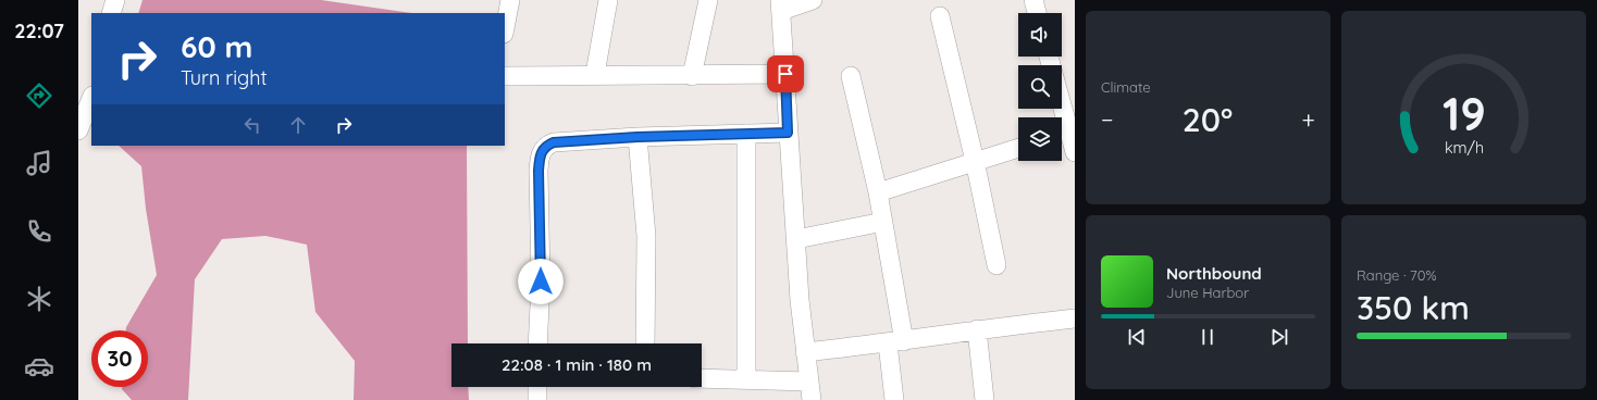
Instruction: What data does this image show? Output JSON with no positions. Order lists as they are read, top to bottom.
{
  "page": {
    "tabs": "22:07",
    "tile": [
      "Climate",
      ["Range · 70%", "350 km"]
    ],
    "turn": ["60 m", "Turn right"],
    "heat": ["−", "20°", "+"],
    "song": ["Northbound", "June Harbor"],
    "limit": "30",
    "trip": "22:08 · 1 min · 180 m",
    "gauge": ["19", "km/h"]
  }
}
